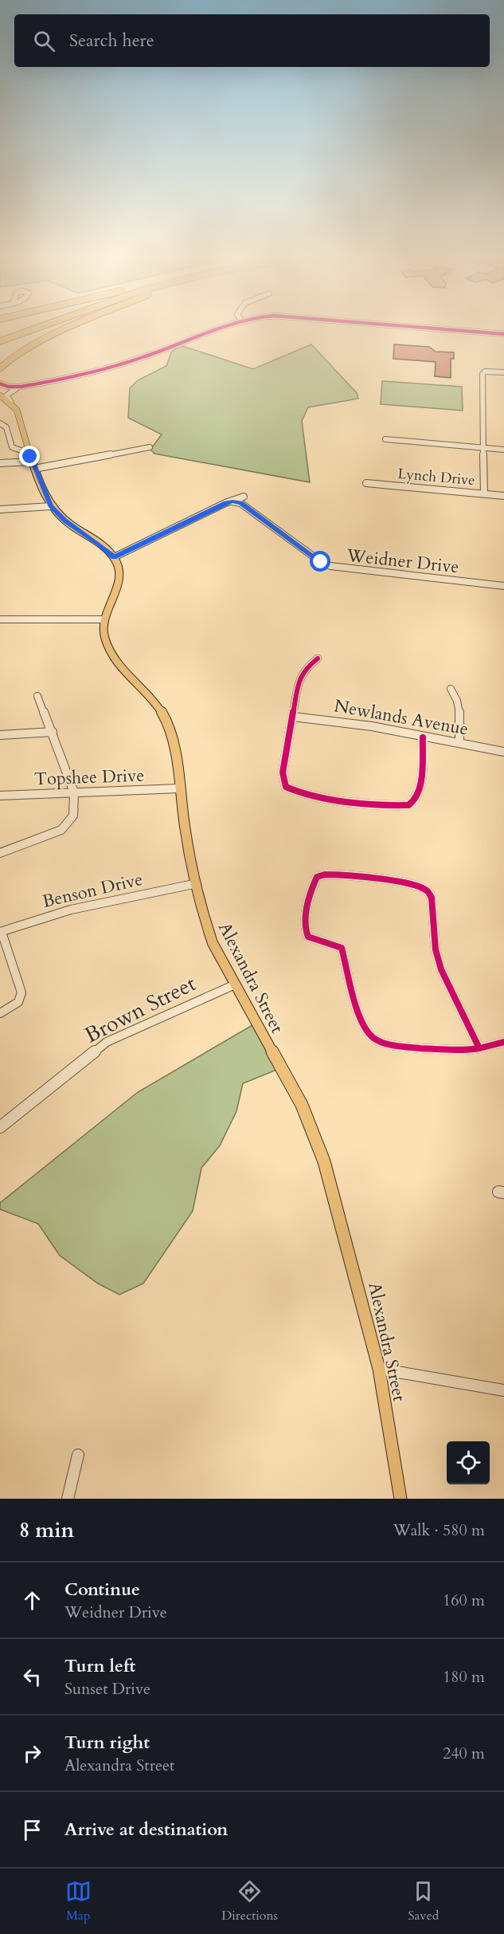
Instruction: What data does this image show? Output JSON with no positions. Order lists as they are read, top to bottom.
{
  "streets": {
    "main road": ["Alexandra Street"],
    "street": [
      "Lynch Drive",
      "Weidner Drive",
      "Newlands Avenue",
      "Topshee Drive",
      "Benson Drive",
      "Brown Street"
    ]
  },
  "crossings": [
    ["Topshee Drive", "Alexandra Street"],
    ["Benson Drive", "Alexandra Street"],
    ["Alexandra Street", "Brown Street"]
  ],
  "page": {
    "search": "Search here",
    "heading": ["8 min", "Walk · 580 m"],
    "list": [
      ["Continue", "Weidner Drive", "160 m"],
      ["Turn left", "Sunset Drive", "180 m"],
      ["Turn right", "Alexandra Street", "240 m"],
      "Arrive at destination"
    ],
    "nav": ["Map", "Directions", "Saved"]
  }
}
